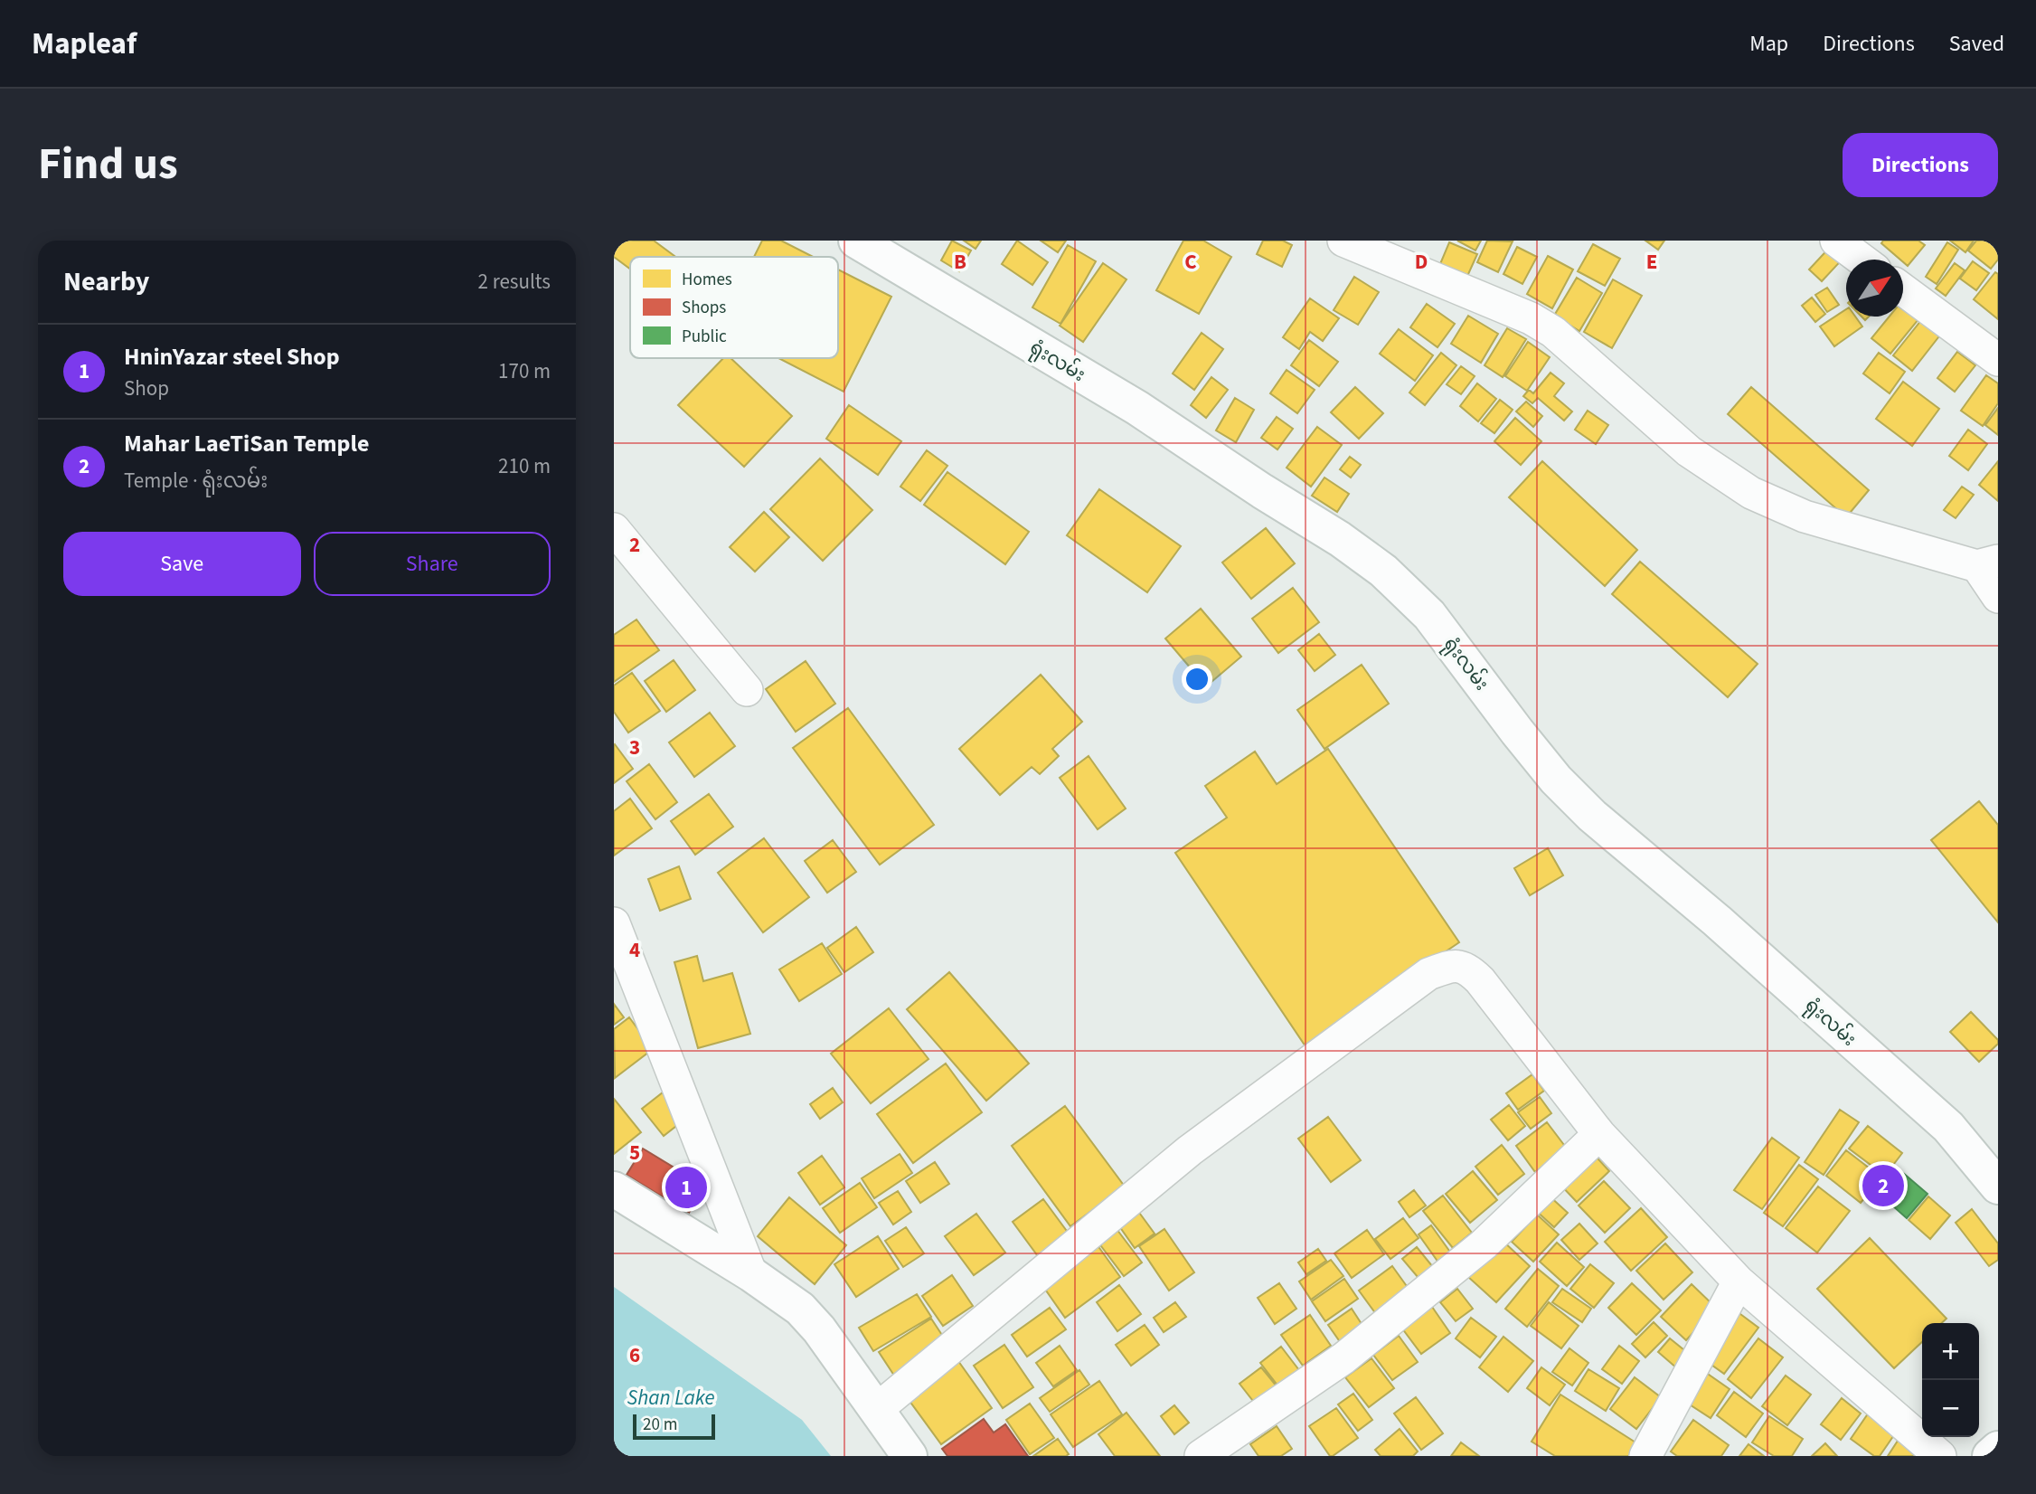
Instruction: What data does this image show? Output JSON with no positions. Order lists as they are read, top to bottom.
{
  "streets": {
    "street": ["ရုံးလမ်း"]
  },
  "water": ["Shan Lake"],
  "legend": ["Homes", "Shops", "Public"],
  "scale_bar": "20 m",
  "north": "top right",
  "page": {
    "header": "Mapleaf",
    "nav": ["Map", "Directions", "Saved"],
    "title": "Find us",
    "buttons": [
      "Directions",
      ["Save", "Share"]
    ],
    "heading": ["Nearby", "2 results"],
    "list": [
      {
        "mark": "1",
        "name": "HninYazar steel Shop",
        "note": "Shop",
        "value": "170 m"
      },
      {
        "mark": "2",
        "name": "Mahar LaeTiSan Temple",
        "note": "Temple · ရုံးလမ်း",
        "value": "210 m"
      }
    ],
    "pins": ["2", "1"],
    "map_buttons": ["+", "−"],
    "scale": "20 m"
  },
  "grid": {
    "columns": [
      "B",
      "C",
      "D",
      "E"
    ],
    "rows": [
      "2",
      "3",
      "4",
      "5",
      "6"
    ]
  }
}
